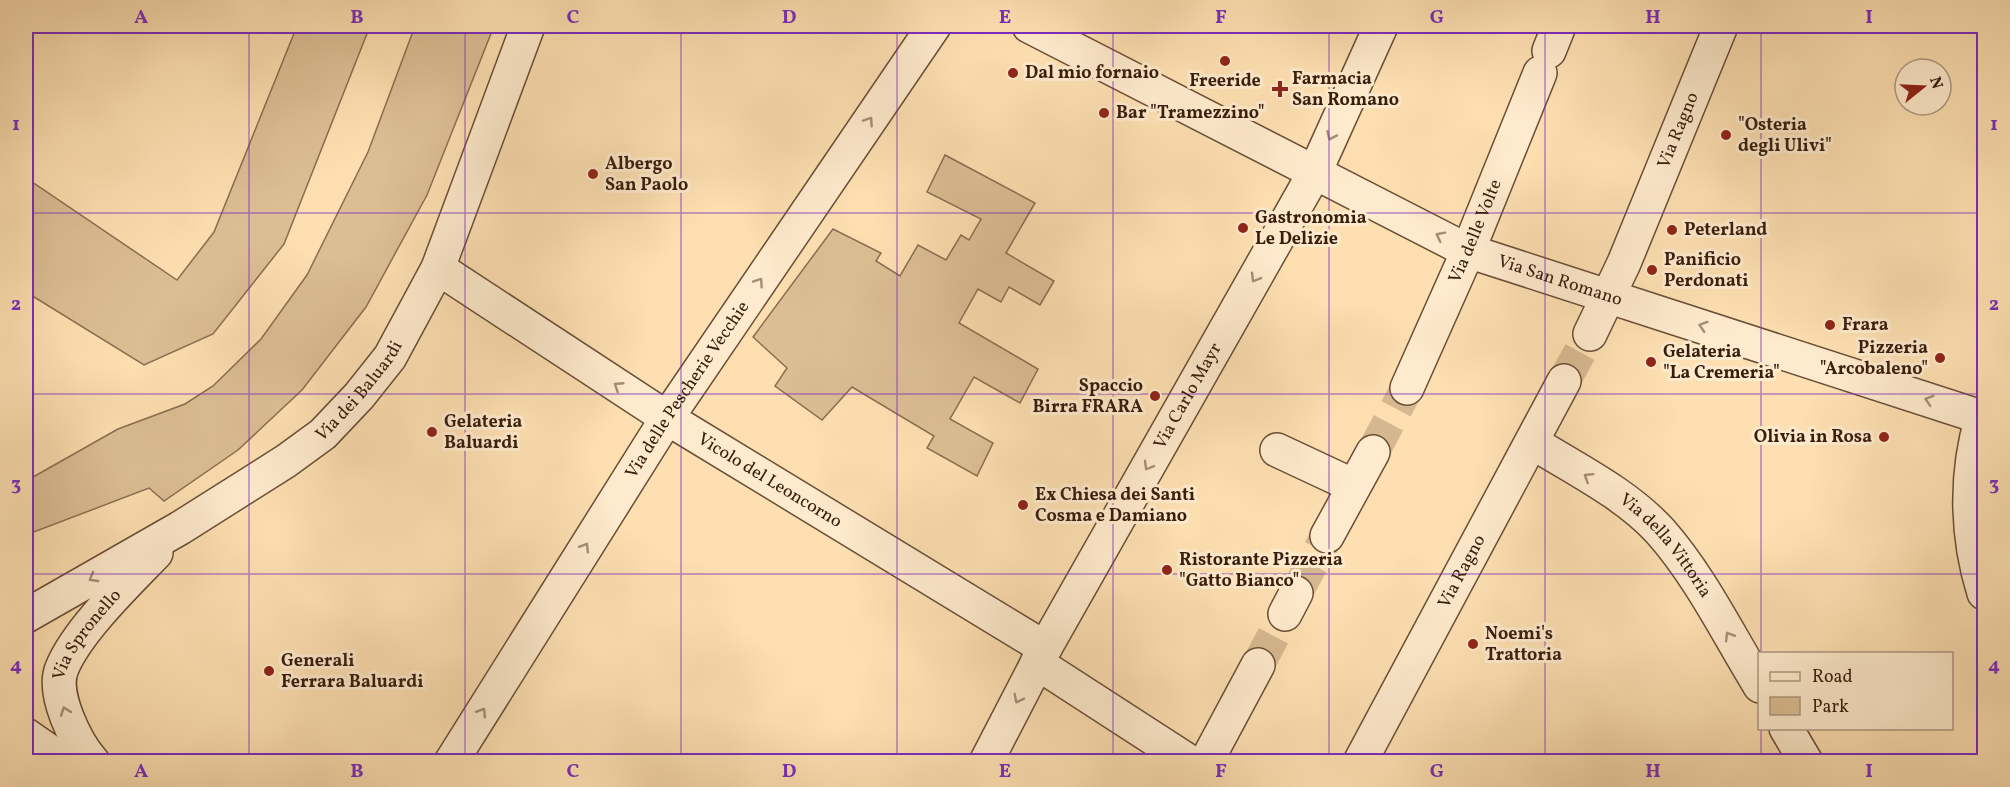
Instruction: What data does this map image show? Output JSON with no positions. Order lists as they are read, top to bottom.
{
  "streets": {
    "street": [
      "Via Ragno",
      "Via delle Volte",
      "Via San Romano",
      "Via dei Baluardi",
      "Via delle Pescherie Vecchie",
      "Via Carlo Mayr",
      "Vicolo del Leoncorno",
      "Via della Vittoria",
      "Via Spronello"
    ]
  },
  "crossings": [
    ["Via Ragno", "Via San Romano"],
    ["Via Ragno", "Via della Vittoria"],
    ["Via delle Volte", "Via San Romano"],
    ["Via San Romano", "Via Carlo Mayr"],
    ["Via dei Baluardi", "Vicolo del Leoncorno"],
    ["Via dei Baluardi", "Via Spronello"],
    ["Via delle Pescherie Vecchie", "Vicolo del Leoncorno"],
    ["Via Carlo Mayr", "Vicolo del Leoncorno"]
  ],
  "one_way": [
    "Via San Romano",
    "Via delle Pescherie Vecchie",
    "Via Carlo Mayr",
    "Via della Vittoria",
    "Via Spronello"
  ],
  "places": {
    "other": [
      "Freeride",
      "Dal mio fornaio",
      "Bar \"Tramezzino\"",
      "\"Osteria degli Ulivi\"",
      "Albergo San Paolo",
      "Gastronomia Le Delizie",
      "Peterland",
      "Panificio Perdonati",
      "Frara",
      "Pizzeria \"Arcobaleno\"",
      "Gelateria \"La Cremeria\"",
      "Spaccio Birra FRARA",
      "Gelateria Baluardi",
      "Olivia in Rosa",
      "Ex Chiesa dei Santi Cosma e Damiano",
      "Ristorante Pizzeria \"Gatto Bianco\"",
      "Noemi's Trattoria",
      "Generali Ferrara Baluardi"
    ],
    "health": ["Farmacia San Romano"]
  },
  "legend": ["Road", "Park"],
  "north": "right",
  "grid": {
    "columns": [
      "A",
      "B",
      "C",
      "D",
      "E",
      "F",
      "G",
      "H",
      "I"
    ],
    "rows": [
      "1",
      "2",
      "3",
      "4"
    ]
  }
}
